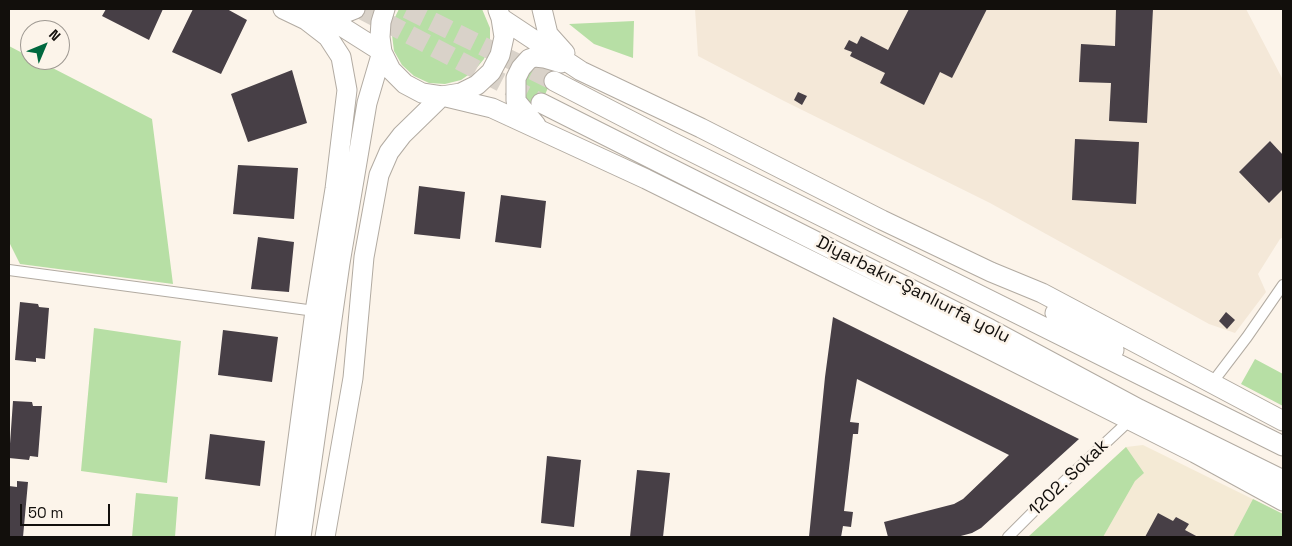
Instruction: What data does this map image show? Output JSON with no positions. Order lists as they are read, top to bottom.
{
  "streets": {
    "highway": ["Diyarbakır-Şanlıurfa yolu"],
    "street": ["1202. Sokak"]
  },
  "crossings": [
    ["Diyarbakır-Şanlıurfa yolu", "1202. Sokak"]
  ],
  "scale_bar": "50 m",
  "north": "top right"
}
